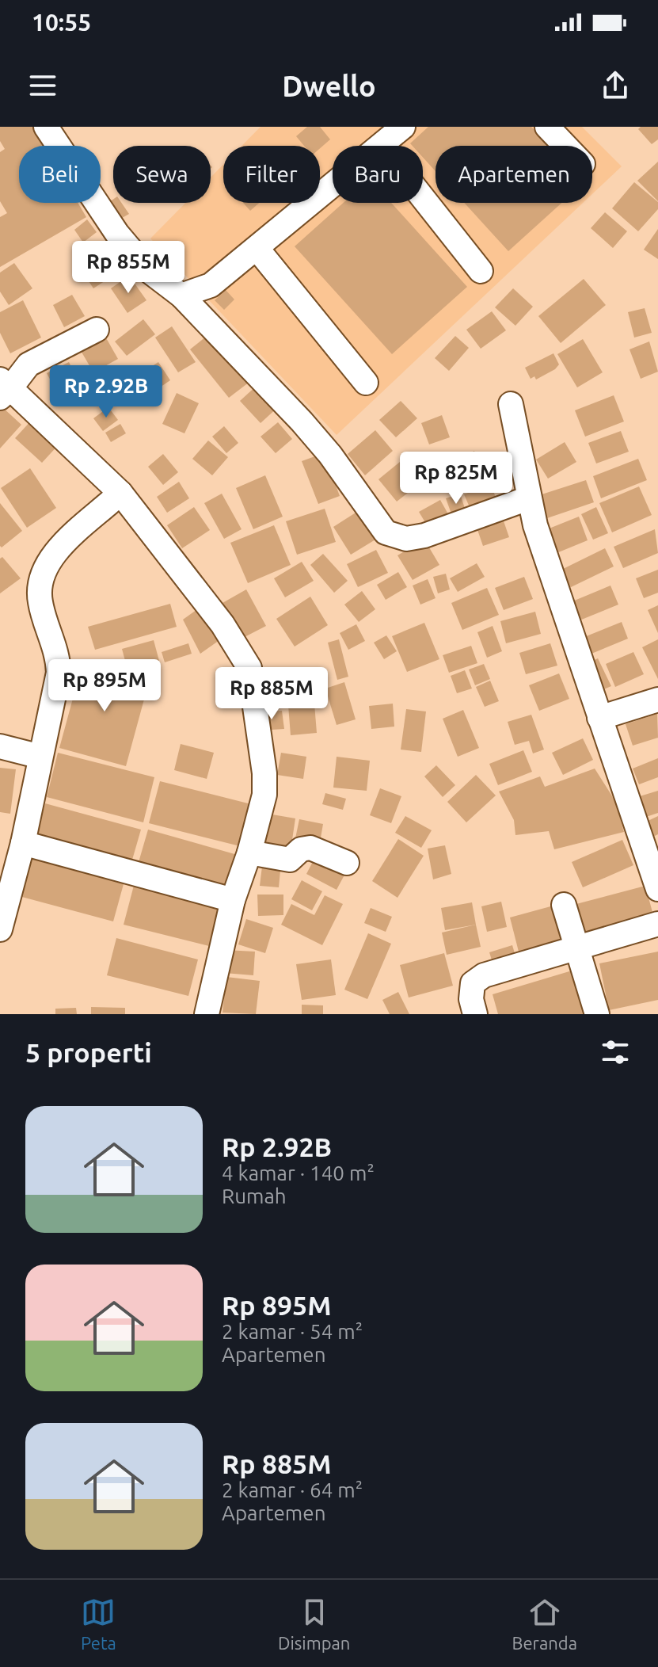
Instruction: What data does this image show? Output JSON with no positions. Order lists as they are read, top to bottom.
{
  "page": {
    "status": "10:55",
    "header": "Dwello",
    "chip": [
      "Beli",
      "Sewa",
      "Filter",
      "Baru",
      "Apartemen"
    ],
    "price": [
      "Rp 855M",
      "Rp 2.92B",
      "Rp 825M",
      "Rp 895M",
      "Rp 885M"
    ],
    "heading": "5 properti",
    "list": [
      {
        "name": "Rp 2.92B",
        "note": "4 kamar · 140 m² · Rumah"
      },
      {
        "name": "Rp 895M",
        "note": "2 kamar · 54 m² · Apartemen"
      },
      {
        "name": "Rp 885M",
        "note": "2 kamar · 64 m² · Apartemen"
      }
    ],
    "tabs": ["Peta", "Disimpan", "Beranda"]
  }
}
